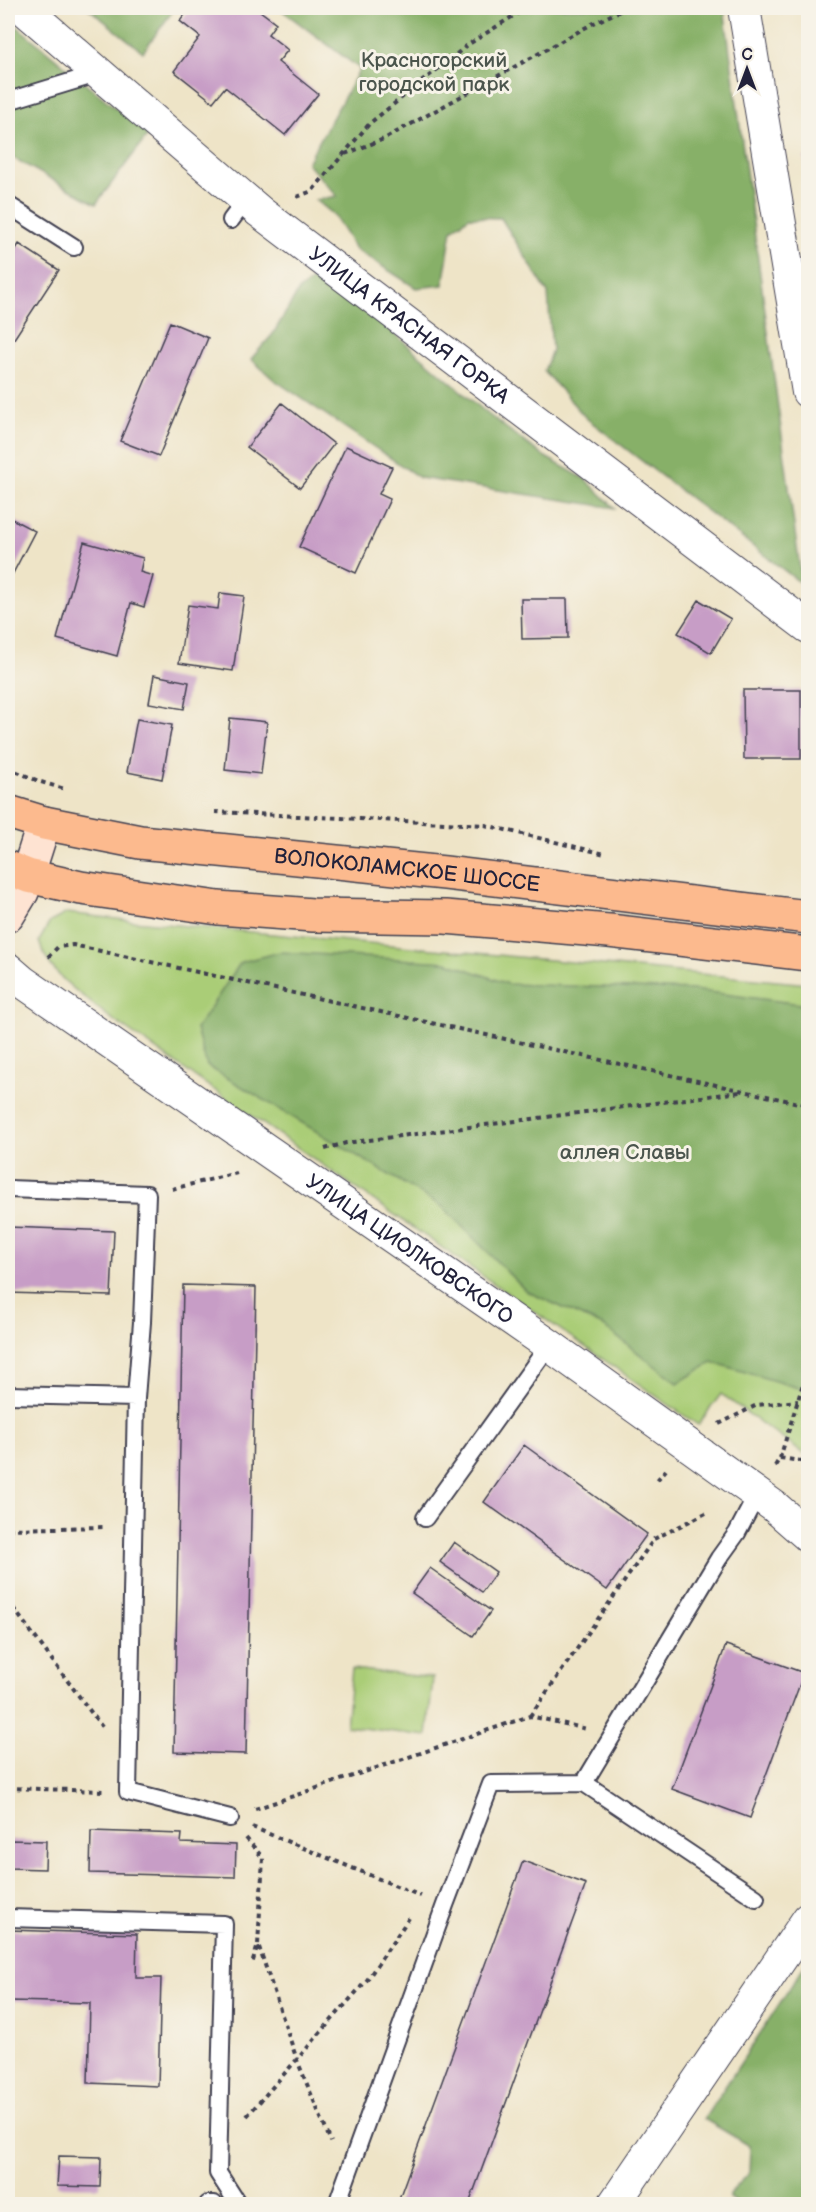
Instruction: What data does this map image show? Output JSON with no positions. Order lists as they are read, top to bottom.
{
  "streets": {
    "main road": ["ВОЛОКОЛАМСКОЕ ШОССЕ"],
    "street": ["УЛИЦА КРАСНАЯ ГОРКА", "УЛИЦА ЦИОЛКОВСКОГО"]
  },
  "parks": ["Красногорский городской парк", "аллея Славы"],
  "north": "top"
}
